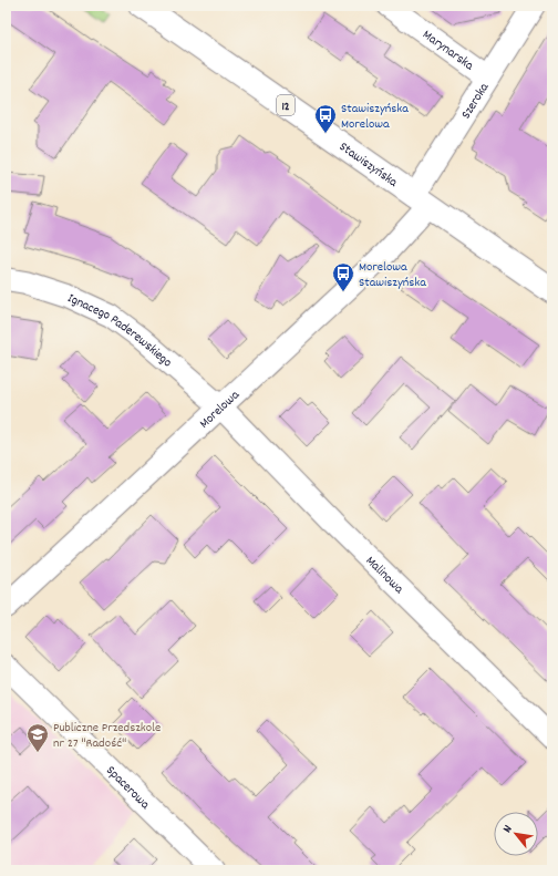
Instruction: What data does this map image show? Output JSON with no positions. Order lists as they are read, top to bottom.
{
  "streets": {
    "main road": ["12", "Stawiszyńska"],
    "street": [
      "Marynarska",
      "Szeroka",
      "Ignacego Paderewskiego",
      "Morelowa",
      "Malinowa",
      "Spacerowa"
    ]
  },
  "crossings": [
    ["Marynarska", "Szeroka"],
    ["Szeroka", "Stawiszyńska"],
    ["Szeroka", "Morelowa"],
    ["Stawiszyńska", "Morelowa"],
    ["Ignacego Paderewskiego", "Morelowa"],
    ["Ignacego Paderewskiego", "Malinowa"],
    ["Morelowa", "Malinowa"]
  ],
  "places": {
    "bus stop": ["Stawiszyńska Morelowa", "Morelowa Stawiszyńska"],
    "school or university": ["Publiczne Przedszkole nr 27 \"Radość\""]
  },
  "north": "top left"
}
